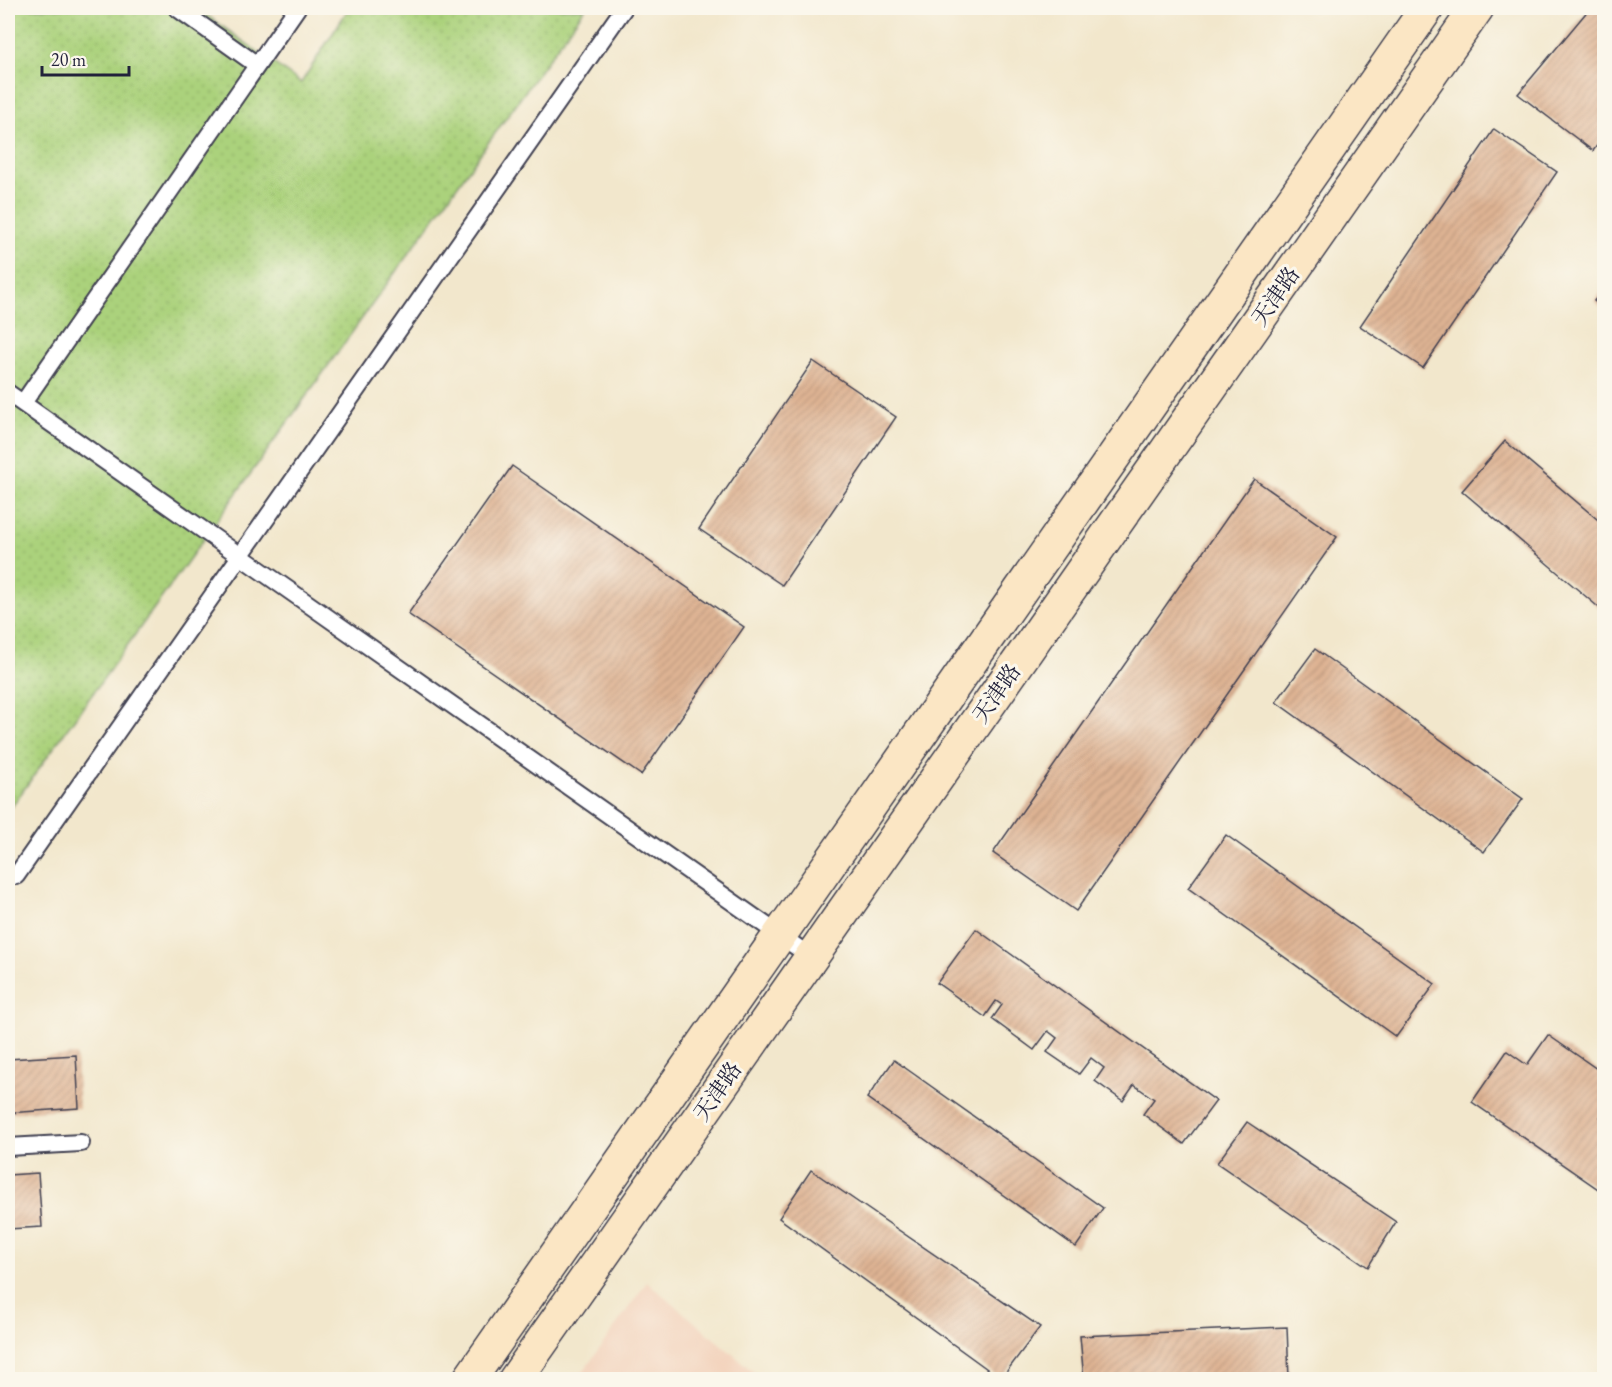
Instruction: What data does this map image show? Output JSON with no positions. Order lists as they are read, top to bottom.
{
  "streets": {
    "main road": ["天津路"]
  },
  "scale_bar": "20 m"
}
